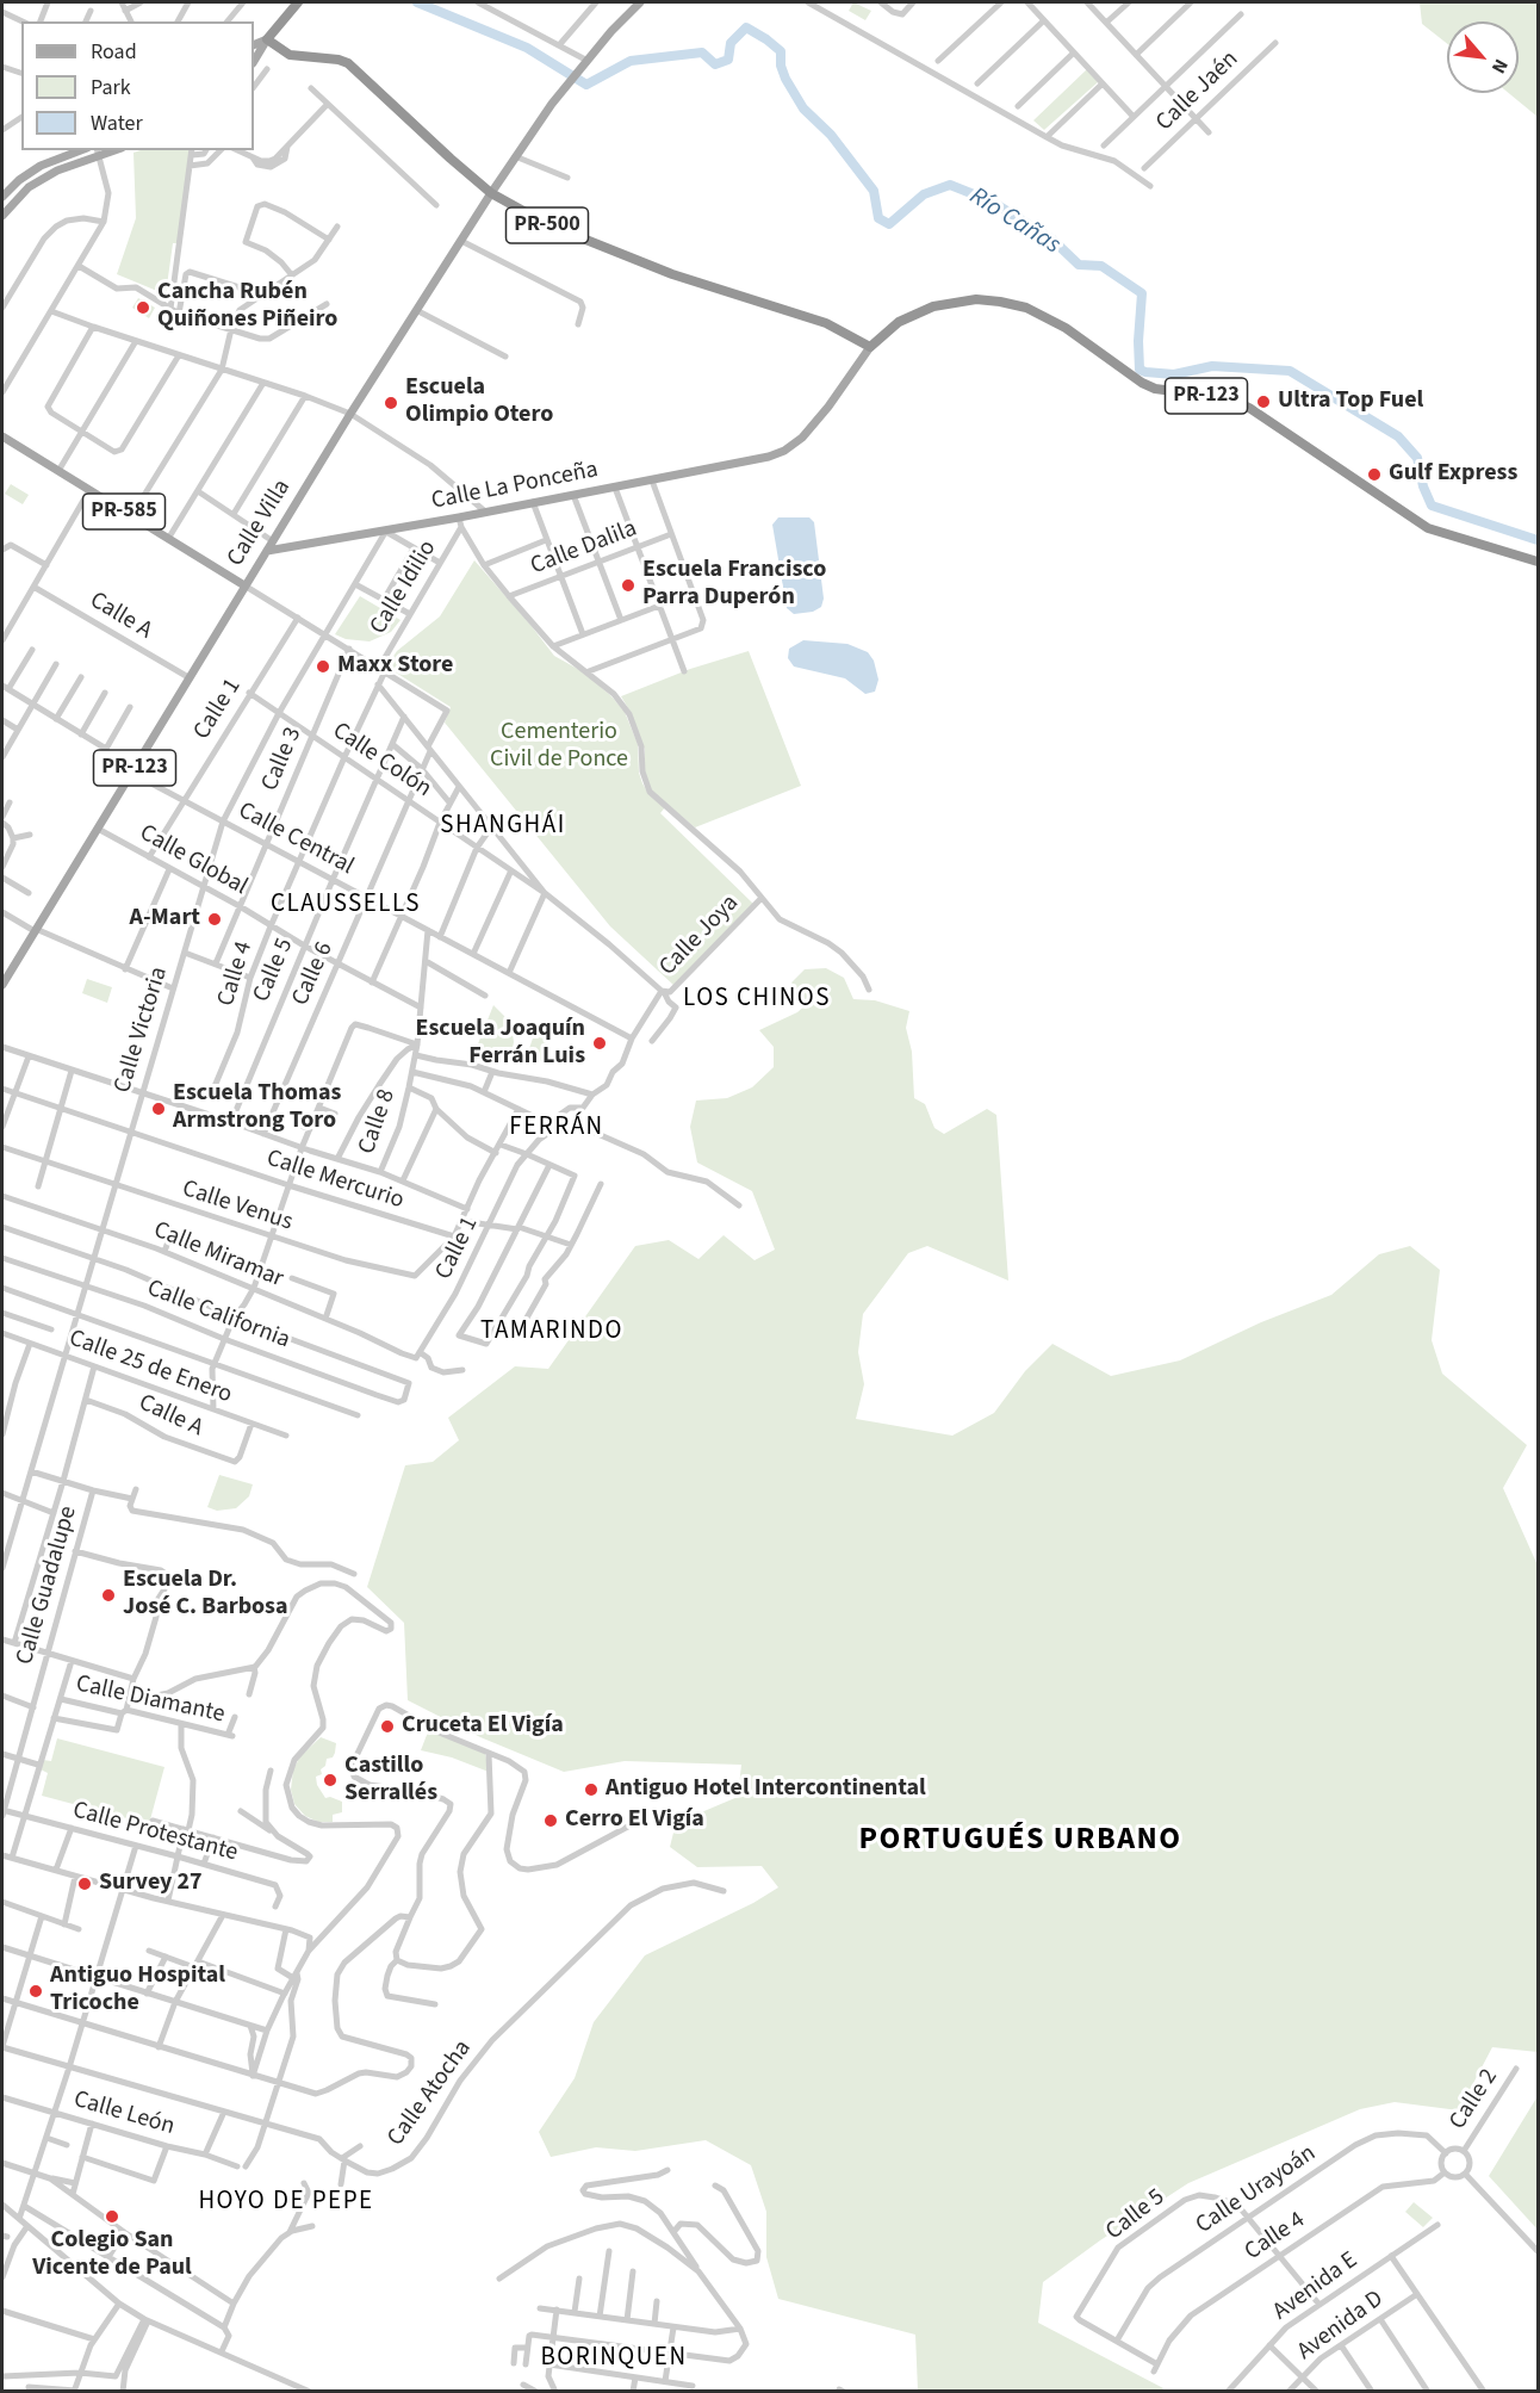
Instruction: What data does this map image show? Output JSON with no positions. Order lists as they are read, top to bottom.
{
  "streets": {
    "highway": ["PR-500", "PR-123"],
    "main road": ["Calle La Ponceña", "PR-585", "Calle Villa"],
    "street": [
      "Calle Jaén",
      "Calle Dalila",
      "Calle Idilio",
      "Calle A",
      "Calle 1",
      "Calle 3",
      "Calle Colón",
      "Calle Central",
      "Calle Global",
      "Calle Joya",
      "Calle 5",
      "Calle 4",
      "Calle 6",
      "Calle Victoria",
      "Calle 8",
      "Calle Mercurio",
      "Calle Venus",
      "Calle Miramar",
      "Calle California",
      "Calle 25 de Enero",
      "Calle Guadalupe",
      "Calle Diamante",
      "Calle Protestante",
      "Calle Atocha",
      "Calle 2",
      "Calle León",
      "Calle Urayoán",
      "Avenida E",
      "Avenida D"
    ]
  },
  "crossings": [
    ["PR-500", "PR-123"],
    ["PR-500", "Calle La Ponceña"],
    ["PR-500", "Calle Villa"],
    ["PR-123", "Calle La Ponceña"],
    ["Calle La Ponceña", "Calle Villa"],
    ["Calle La Ponceña", "Calle Victoria"],
    ["PR-585", "Calle Villa"],
    ["PR-585", "Calle Idilio"],
    ["PR-585", "Calle 1"],
    ["PR-585", "Calle 3"],
    ["PR-585", "Calle 4"],
    ["PR-585", "Calle 6"],
    ["PR-585", "Calle Victoria"],
    ["Calle Villa", "Calle A"],
    ["Calle Villa", "Calle Central"],
    ["Calle Villa", "Calle Global"],
    ["Calle Idilio", "Calle 4"],
    ["Calle Idilio", "Calle 6"],
    ["Calle A", "Calle 25 de Enero"],
    ["Calle 1", "Calle Colón"],
    ["Calle 1", "Calle Central"],
    ["Calle 1", "Calle Global"],
    ["Calle 1", "Calle Miramar"],
    ["Calle 3", "Calle Colón"],
    ["Calle 3", "Calle Central"],
    ["Calle 3", "Calle Global"],
    ["Calle Colón", "Calle Joya"],
    ["Calle Colón", "Calle 5"],
    ["Calle Colón", "Calle 4"],
    ["Calle Colón", "Calle 6"],
    ["Calle Colón", "Calle Victoria"],
    ["Calle Central", "Calle 5"],
    ["Calle Central", "Calle 4"],
    ["Calle Central", "Calle 6"],
    ["Calle Central", "Calle Victoria"],
    ["Calle Central", "Calle 8"],
    ["Calle Global", "Calle 5"],
    ["Calle Global", "Calle 4"],
    ["Calle Global", "Calle 6"],
    ["Calle Global", "Calle Victoria"],
    ["Calle Global", "Calle 8"],
    ["Calle 5", "Calle 4"],
    ["Calle 5", "Calle Urayoán"],
    ["Calle 5", "Avenida E"],
    ["Calle 4", "Calle 6"],
    ["Calle 4", "Calle 2"],
    ["Calle 4", "Calle Urayoán"],
    ["Calle Victoria", "Calle Mercurio"],
    ["Calle Victoria", "Calle Venus"],
    ["Calle Victoria", "Calle Miramar"],
    ["Calle Victoria", "Calle California"],
    ["Calle Victoria", "Calle 25 de Enero"],
    ["Calle Mercurio", "Calle Venus"],
    ["Calle Guadalupe", "Calle Protestante"],
    ["Calle 2", "Calle Urayoán"]
  ],
  "districts": [
    "SHANGHÁI",
    "CLAUSSELLS",
    "LOS CHINOS",
    "FERRÁN",
    "TAMARINDO",
    "PORTUGUÉS URBANO",
    "HOYO DE PEPE",
    "BORINQUEN"
  ],
  "water": ["Río Cañas"],
  "parks": ["Cementerio Civil de Ponce"],
  "places": [
    "Cancha Rubén Quiñones Piñeiro",
    "Ultra Top Fuel",
    "Escuela Olimpio Otero",
    "Gulf Express",
    "Escuela Francisco Parra Duperón",
    "Maxx Store",
    "A-Mart",
    "Escuela Joaquín Ferrán Luis",
    "Escuela Thomas Armstrong Toro",
    "Escuela Dr. José C. Barbosa",
    "Cruceta El Vigía",
    "Castillo Serrallés",
    "Antiguo Hotel Intercontinental",
    "Cerro El Vigía",
    "Survey 27",
    "Antiguo Hospital Tricoche",
    "Colegio San Vicente de Paul"
  ],
  "legend": ["Road", "Park", "Water"],
  "north": "bottom right"
}
